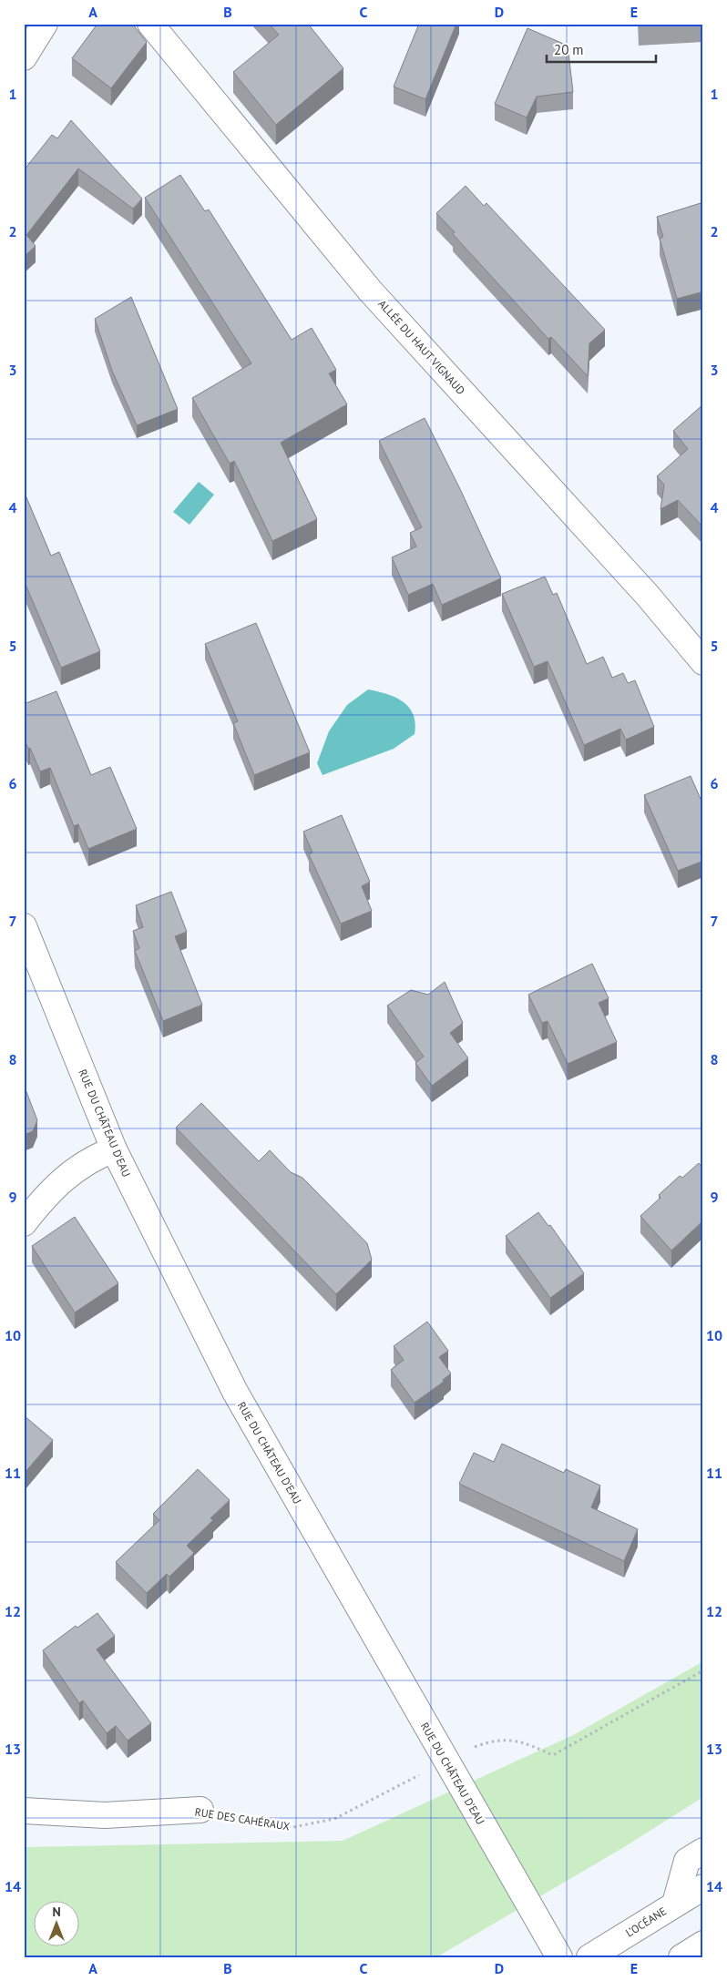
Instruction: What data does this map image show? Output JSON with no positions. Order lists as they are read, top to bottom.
{
  "streets": {
    "main road": [
      "ALLÉE DU HAUT VIGNAUD",
      "RUE DU CHÂTEAU D'EAU",
      "RUE DES CAHÉRAUX",
      "L’OCÉANE"
    ]
  },
  "crossings": [
    ["RUE DU CHÂTEAU D'EAU", "RUE DES CAHÉRAUX"]
  ],
  "scale_bar": "20 m",
  "north": "top",
  "grid": {
    "columns": [
      "A",
      "B",
      "C",
      "D",
      "E"
    ],
    "rows": [
      "1",
      "2",
      "3",
      "4",
      "5",
      "6",
      "7",
      "8",
      "9",
      "10",
      "11",
      "12",
      "13",
      "14"
    ]
  }
}
